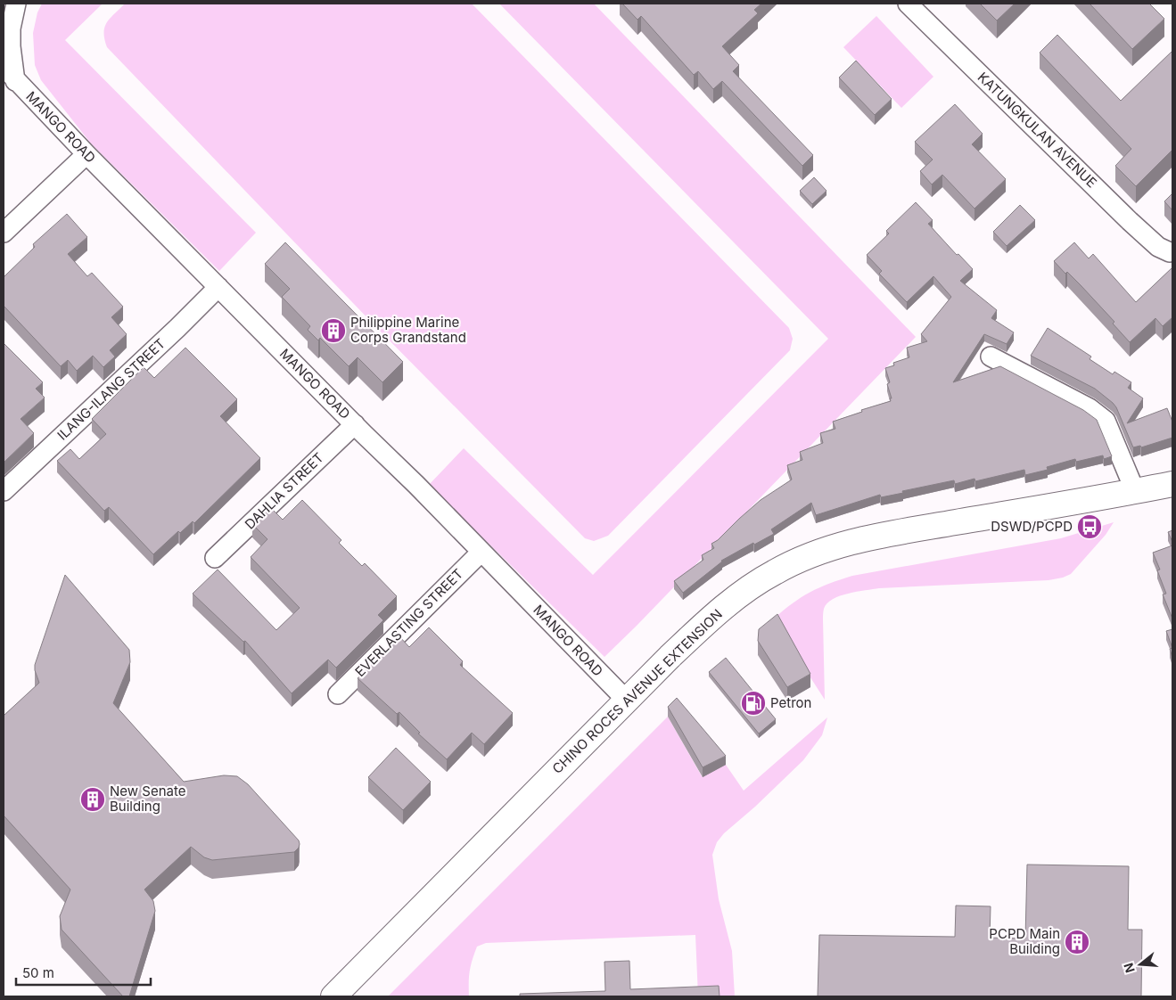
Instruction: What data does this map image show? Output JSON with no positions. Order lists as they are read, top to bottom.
{
  "streets": {
    "main road": ["CHINO ROCES AVENUE EXTENSION"],
    "street": [
      "MANGO ROAD",
      "KATUNGKULAN AVENUE",
      "ILANG-ILANG STREET",
      "DAHLIA STREET",
      "EVERLASTING STREET"
    ]
  },
  "crossings": [
    ["MANGO ROAD", "ILANG-ILANG STREET"],
    ["MANGO ROAD", "DAHLIA STREET"],
    ["MANGO ROAD", "EVERLASTING STREET"],
    ["MANGO ROAD", "CHINO ROCES AVENUE EXTENSION"]
  ],
  "places": {
    "building": ["Philippine Marine Corps Grandstand", "New Senate Building", "PCPD Main Building"],
    "bus stop": ["DSWD/PCPD"],
    "fuel station": ["Petron"]
  },
  "scale_bar": "50 m",
  "north": "left"
}
